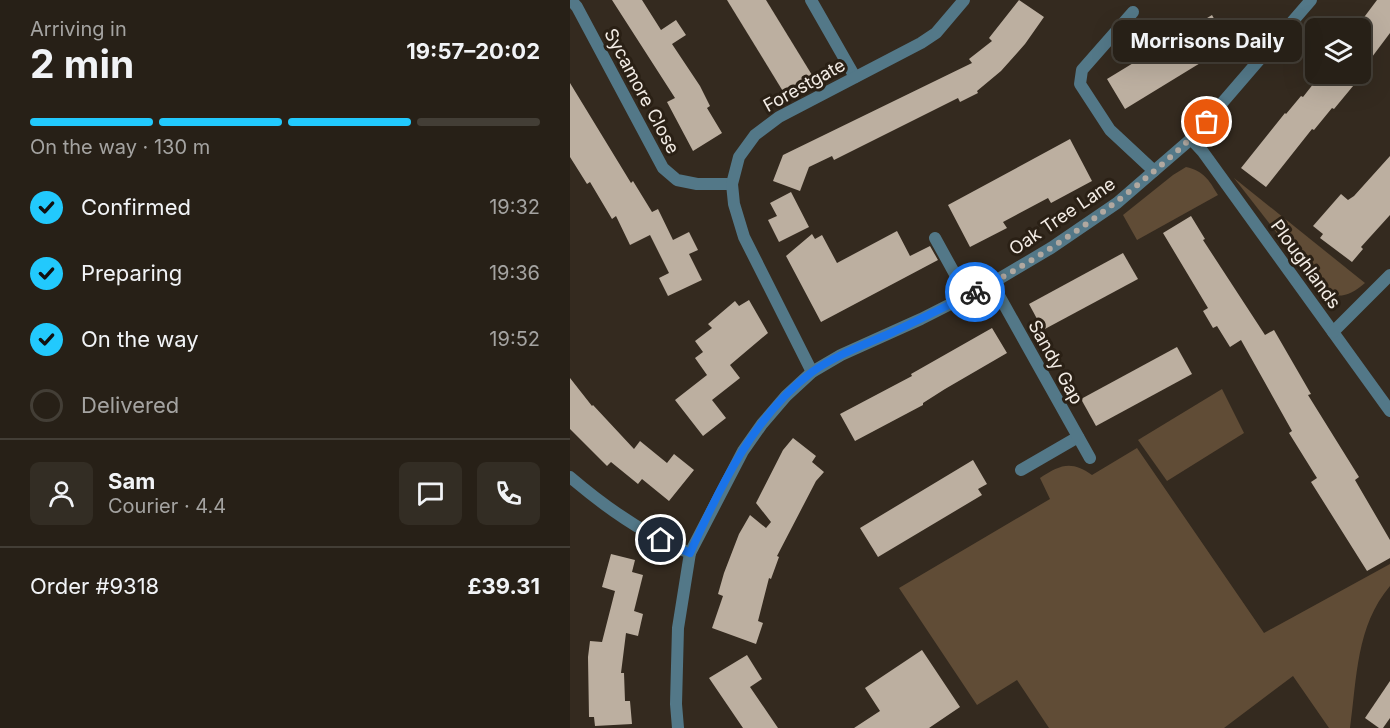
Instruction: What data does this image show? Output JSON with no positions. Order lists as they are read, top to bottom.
{
  "streets": {
    "street": [
      "Forestgate",
      "Sycamore Close",
      "Oak Tree Lane",
      "Ploughlands",
      "Sandy Gap"
    ]
  },
  "crossings": [
    ["Forestgate", "Sycamore Close"],
    ["Forestgate", "Oak Tree Lane"],
    ["Oak Tree Lane", "Ploughlands"],
    ["Oak Tree Lane", "Sandy Gap"]
  ],
  "places": ["Morrisons Daily"],
  "page": {
    "heading": ["2 min", "Arriving in", "19:57–20:02"],
    "panel": [
      "Sam",
      "Courier · 4.4",
      "Order #9318",
      "£39.31"
    ],
    "bubble": "Morrisons Daily",
    "bar": "On the way · 130 m",
    "list": [
      ["Confirmed", "19:32"],
      ["Preparing", "19:36"],
      ["On the way", "19:52"],
      "Delivered"
    ]
  }
}
